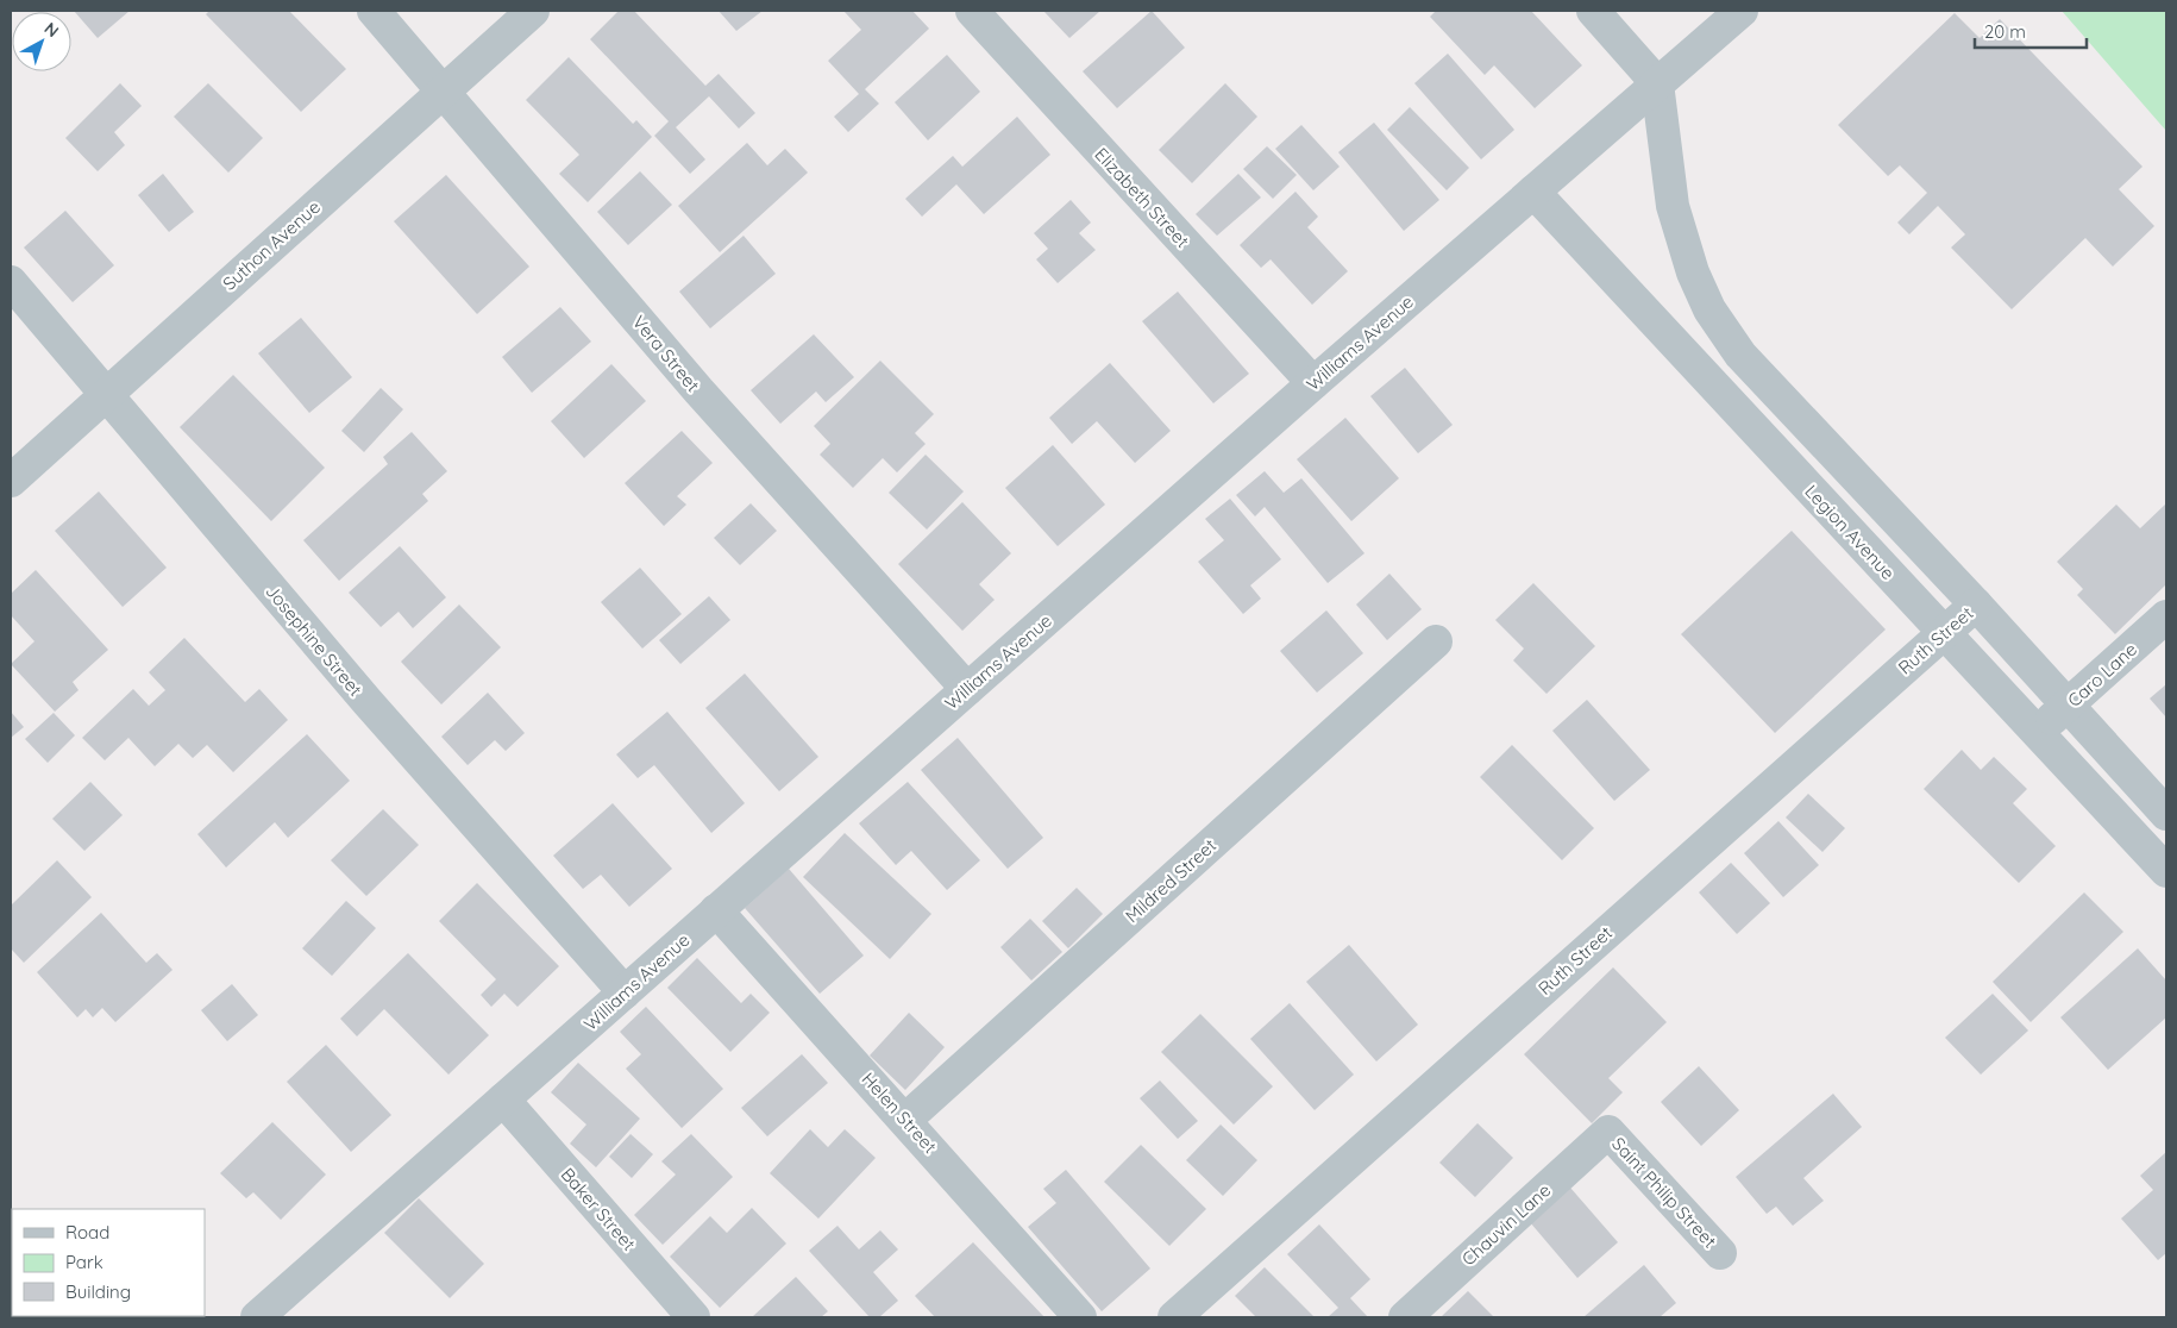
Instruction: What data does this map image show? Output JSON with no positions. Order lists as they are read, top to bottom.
{
  "streets": {
    "street": [
      "Elizabeth Street",
      "Suthon Avenue",
      "Williams Avenue",
      "Vera Street",
      "Legion Avenue",
      "Josephine Street",
      "Ruth Street",
      "Caro Lane",
      "Mildred Street",
      "Helen Street",
      "Saint Philip Street",
      "Baker Street",
      "Chauvin Lane"
    ]
  },
  "crossings": [
    ["Elizabeth Street", "Williams Avenue"],
    ["Suthon Avenue", "Vera Street"],
    ["Suthon Avenue", "Josephine Street"],
    ["Williams Avenue", "Vera Street"],
    ["Williams Avenue", "Legion Avenue"],
    ["Williams Avenue", "Josephine Street"],
    ["Williams Avenue", "Helen Street"],
    ["Williams Avenue", "Baker Street"],
    ["Legion Avenue", "Ruth Street"],
    ["Legion Avenue", "Caro Lane"],
    ["Mildred Street", "Helen Street"],
    ["Saint Philip Street", "Chauvin Lane"]
  ],
  "legend": ["Road", "Park", "Building"],
  "scale_bar": "20 m",
  "north": "top right"
}
